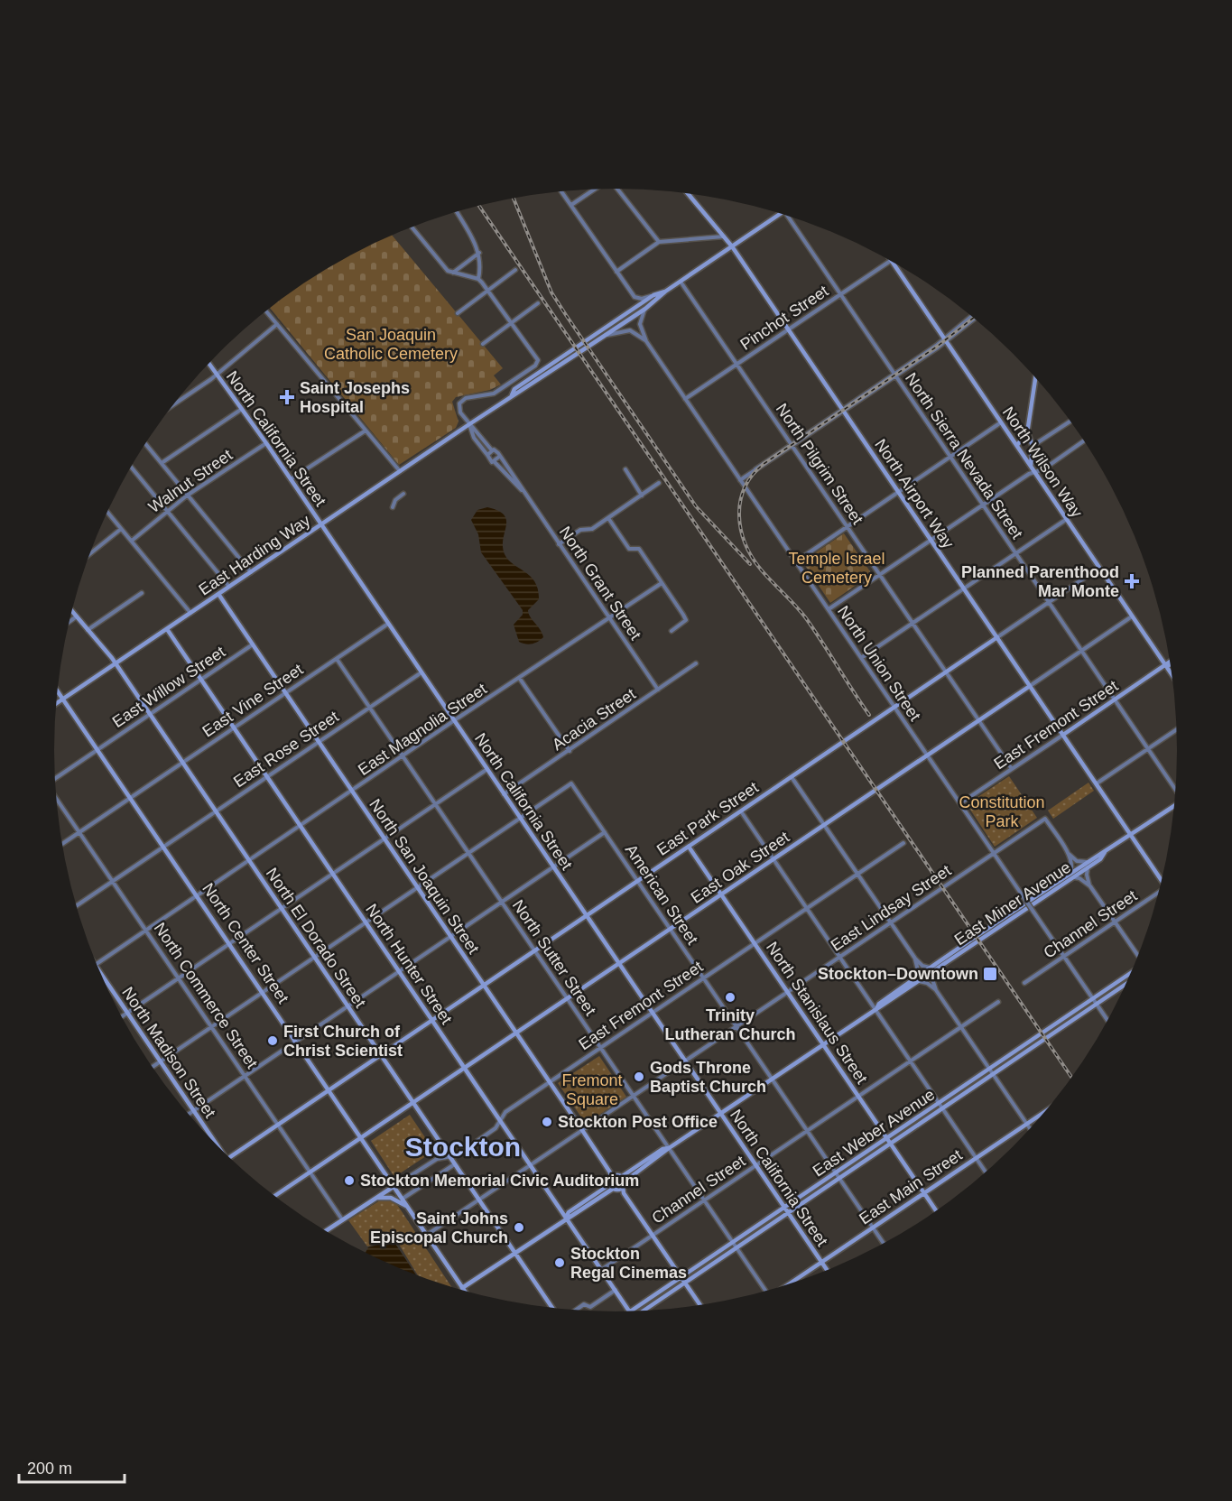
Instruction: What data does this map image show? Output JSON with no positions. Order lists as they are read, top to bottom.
{
  "streets": {
    "street": [
      "Pinchot Street",
      "North California Street",
      "North Sierra Nevada Street",
      "North Wilson Way",
      "North Pilgrim Street",
      "Walnut Street",
      "North Airport Way",
      "East Harding Way",
      "North Grant Street",
      "North Union Street",
      "East Willow Street",
      "East Vine Street",
      "Acacia Street",
      "East Fremont Street",
      "East Magnolia Street",
      "East Rose Street",
      "East Park Street",
      "East Oak Street",
      "North San Joaquin Street",
      "American Street",
      "East Miner Avenue",
      "East Lindsay Street",
      "Channel Street",
      "North El Dorado Street",
      "North Center Street",
      "North Sutter Street",
      "North Hunter Street",
      "North Commerce Street",
      "North Stanislaus Street",
      "North Madison Street",
      "East Weber Avenue",
      "East Main Street"
    ]
  },
  "crossings": [
    ["Pinchot Street", "North Sierra Nevada Street"],
    ["Pinchot Street", "North Wilson Way"],
    ["Pinchot Street", "North Pilgrim Street"],
    ["Pinchot Street", "North Airport Way"],
    ["Pinchot Street", "North Union Street"],
    ["North California Street", "Walnut Street"],
    ["North California Street", "East Harding Way"],
    ["North California Street", "East Vine Street"],
    ["North California Street", "Acacia Street"],
    ["North California Street", "East Fremont Street"],
    ["North California Street", "East Magnolia Street"],
    ["North California Street", "East Rose Street"],
    ["North California Street", "East Park Street"],
    ["North California Street", "East Oak Street"],
    ["North California Street", "American Street"],
    ["North California Street", "East Miner Avenue"],
    ["North California Street", "East Lindsay Street"],
    ["North California Street", "Channel Street"],
    ["North California Street", "East Weber Avenue"],
    ["North California Street", "East Main Street"],
    ["North Sierra Nevada Street", "East Fremont Street"],
    ["North Sierra Nevada Street", "East Park Street"],
    ["North Sierra Nevada Street", "East Oak Street"],
    ["North Wilson Way", "East Fremont Street"],
    ["North Wilson Way", "East Park Street"],
    ["North Wilson Way", "East Oak Street"],
    ["North Pilgrim Street", "East Harding Way"],
    ["North Pilgrim Street", "East Fremont Street"],
    ["North Pilgrim Street", "East Park Street"],
    ["North Pilgrim Street", "East Oak Street"],
    ["North Airport Way", "East Harding Way"],
    ["North Airport Way", "East Fremont Street"],
    ["North Airport Way", "East Park Street"],
    ["North Airport Way", "East Oak Street"],
    ["North Airport Way", "East Miner Avenue"],
    ["East Harding Way", "North Grant Street"],
    ["East Harding Way", "North Union Street"],
    ["East Harding Way", "North San Joaquin Street"],
    ["East Harding Way", "North El Dorado Street"],
    ["East Harding Way", "North Center Street"],
    ["East Harding Way", "North Hunter Street"],
    ["North Grant Street", "Acacia Street"],
    ["North Grant Street", "East Magnolia Street"],
    ["North Union Street", "East Fremont Street"],
    ["North Union Street", "East Park Street"],
    ["North Union Street", "East Oak Street"],
    ["North Union Street", "East Lindsay Street"],
    ["North Union Street", "Channel Street"],
    ["North Union Street", "East Weber Avenue"],
    ["East Willow Street", "North San Joaquin Street"],
    ["East Willow Street", "North El Dorado Street"],
    ["East Willow Street", "North Center Street"],
    ["East Willow Street", "North Hunter Street"],
    ["East Vine Street", "North San Joaquin Street"],
    ["East Vine Street", "North El Dorado Street"],
    ["East Vine Street", "North Center Street"],
    ["East Vine Street", "North Sutter Street"],
    ["East Vine Street", "North Hunter Street"],
    ["East Vine Street", "North Commerce Street"],
    ["East Fremont Street", "North San Joaquin Street"],
    ["East Fremont Street", "American Street"],
    ["East Fremont Street", "North El Dorado Street"],
    ["East Fremont Street", "North Center Street"],
    ["East Fremont Street", "North Sutter Street"],
    ["East Fremont Street", "North Hunter Street"],
    ["East Fremont Street", "North Stanislaus Street"],
    ["East Magnolia Street", "North San Joaquin Street"],
    ["East Magnolia Street", "North El Dorado Street"],
    ["East Magnolia Street", "North Center Street"],
    ["East Magnolia Street", "North Sutter Street"],
    ["East Magnolia Street", "North Hunter Street"],
    ["East Magnolia Street", "North Commerce Street"],
    ["East Rose Street", "North San Joaquin Street"],
    ["East Rose Street", "North El Dorado Street"],
    ["East Rose Street", "North Center Street"],
    ["East Rose Street", "North Sutter Street"],
    ["East Rose Street", "North Hunter Street"],
    ["East Rose Street", "North Commerce Street"],
    ["East Park Street", "North San Joaquin Street"],
    ["East Park Street", "American Street"],
    ["East Park Street", "North El Dorado Street"],
    ["East Park Street", "North Center Street"],
    ["East Park Street", "North Sutter Street"],
    ["East Park Street", "North Hunter Street"],
    ["East Park Street", "North Commerce Street"],
    ["East Park Street", "North Stanislaus Street"],
    ["East Oak Street", "North San Joaquin Street"],
    ["East Oak Street", "American Street"],
    ["East Oak Street", "North El Dorado Street"],
    ["East Oak Street", "North Center Street"],
    ["East Oak Street", "North Sutter Street"],
    ["East Oak Street", "North Hunter Street"],
    ["East Oak Street", "North Commerce Street"],
    ["East Oak Street", "North Stanislaus Street"],
    ["North San Joaquin Street", "East Miner Avenue"],
    ["North San Joaquin Street", "East Lindsay Street"],
    ["North San Joaquin Street", "Channel Street"],
    ["North San Joaquin Street", "East Weber Avenue"],
    ["American Street", "East Miner Avenue"],
    ["American Street", "East Lindsay Street"],
    ["American Street", "Channel Street"],
    ["American Street", "East Weber Avenue"],
    ["American Street", "East Main Street"],
    ["East Miner Avenue", "North El Dorado Street"],
    ["East Miner Avenue", "North Center Street"],
    ["East Miner Avenue", "North Sutter Street"],
    ["East Miner Avenue", "North Hunter Street"],
    ["East Miner Avenue", "North Stanislaus Street"],
    ["East Lindsay Street", "North El Dorado Street"],
    ["East Lindsay Street", "North Center Street"],
    ["East Lindsay Street", "North Sutter Street"],
    ["East Lindsay Street", "North Hunter Street"],
    ["East Lindsay Street", "North Stanislaus Street"],
    ["Channel Street", "North Sutter Street"],
    ["Channel Street", "North Hunter Street"],
    ["Channel Street", "North Stanislaus Street"],
    ["North Sutter Street", "East Weber Avenue"],
    ["North Hunter Street", "East Weber Avenue"],
    ["North Stanislaus Street", "East Weber Avenue"],
    ["North Stanislaus Street", "East Main Street"]
  ],
  "districts": ["Stockton"],
  "parks": [
    "San Joaquin Catholic Cemetery",
    "Temple Israel Cemetery",
    "Constitution Park",
    "Fremont Square"
  ],
  "places": {
    "health": ["Saint Josephs Hospital", "Planned Parenthood Mar Monte"],
    "transit": ["Stockton–Downtown"],
    "other": [
      "Trinity Lutheran Church",
      "First Church of Christ Scientist",
      "Gods Throne Baptist Church",
      "Stockton Post Office",
      "Stockton Memorial Civic Auditorium",
      "Saint Johns Episcopal Church",
      "Stockton Regal Cinemas"
    ]
  },
  "scale_bar": "200 m"
}
